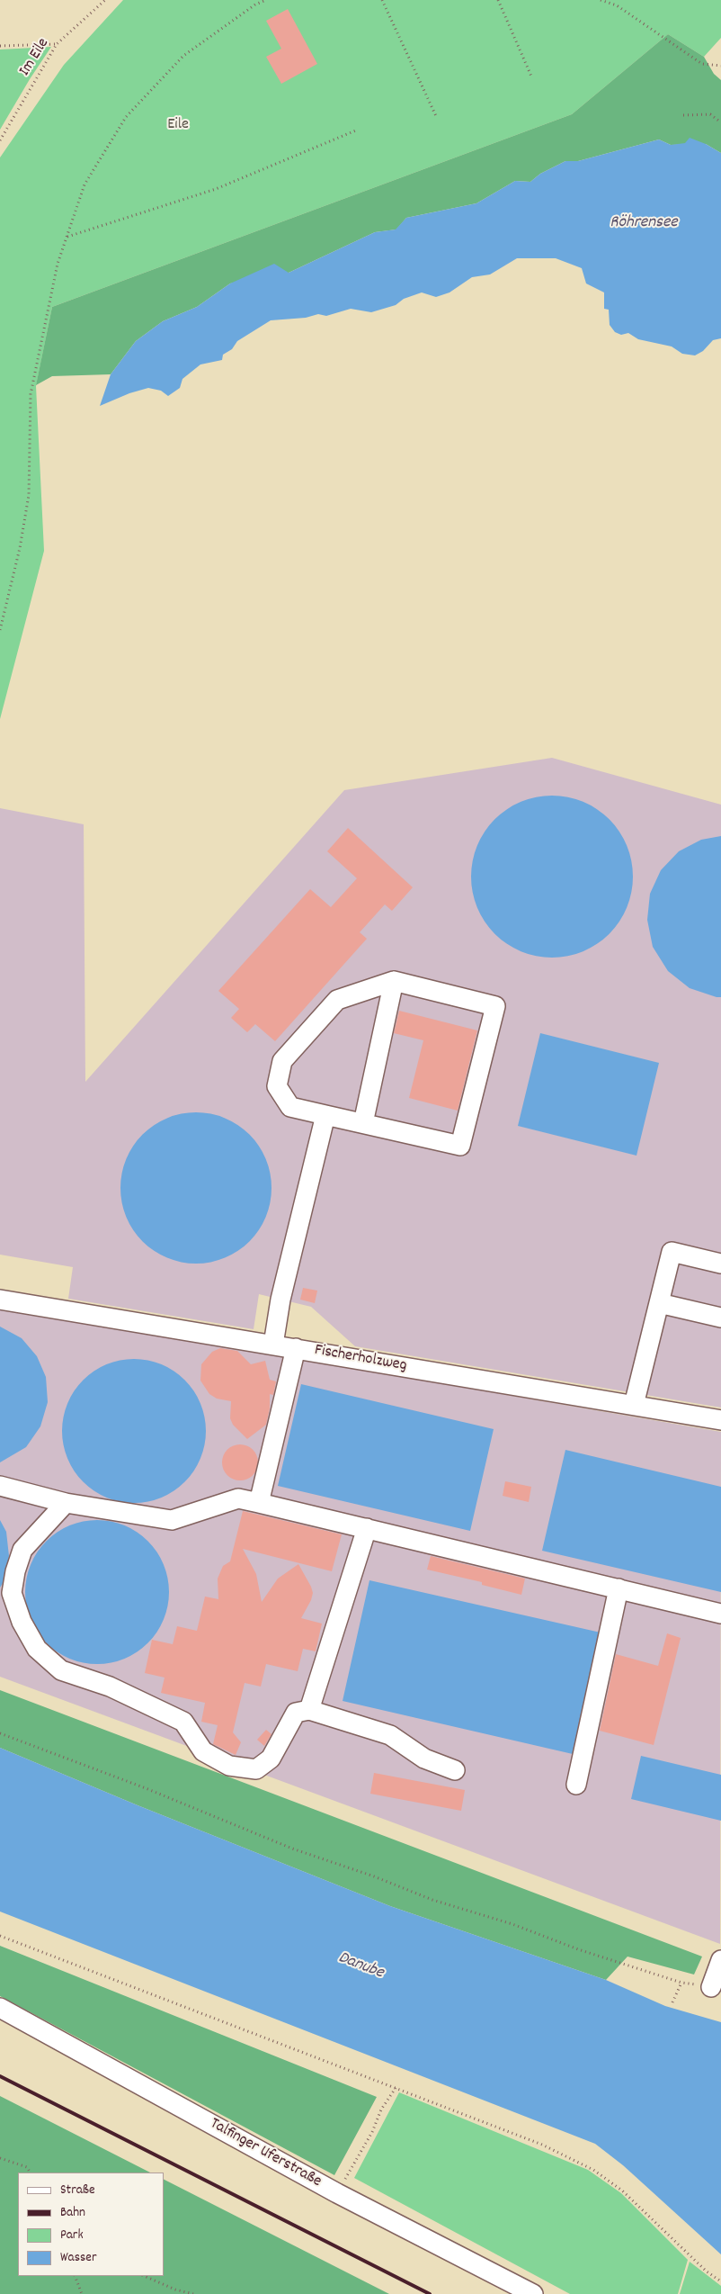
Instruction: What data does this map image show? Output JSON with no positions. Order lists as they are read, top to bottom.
{
  "streets": {
    "street": ["Fischerholzweg", "Talfinger Uferstraße"],
    "path": ["Im Eile"]
  },
  "water": ["Röhrensee", "Danube"],
  "parks": ["Eile"],
  "legend": [
    "Straße",
    "Bahn",
    "Park",
    "Wasser"
  ]
}
